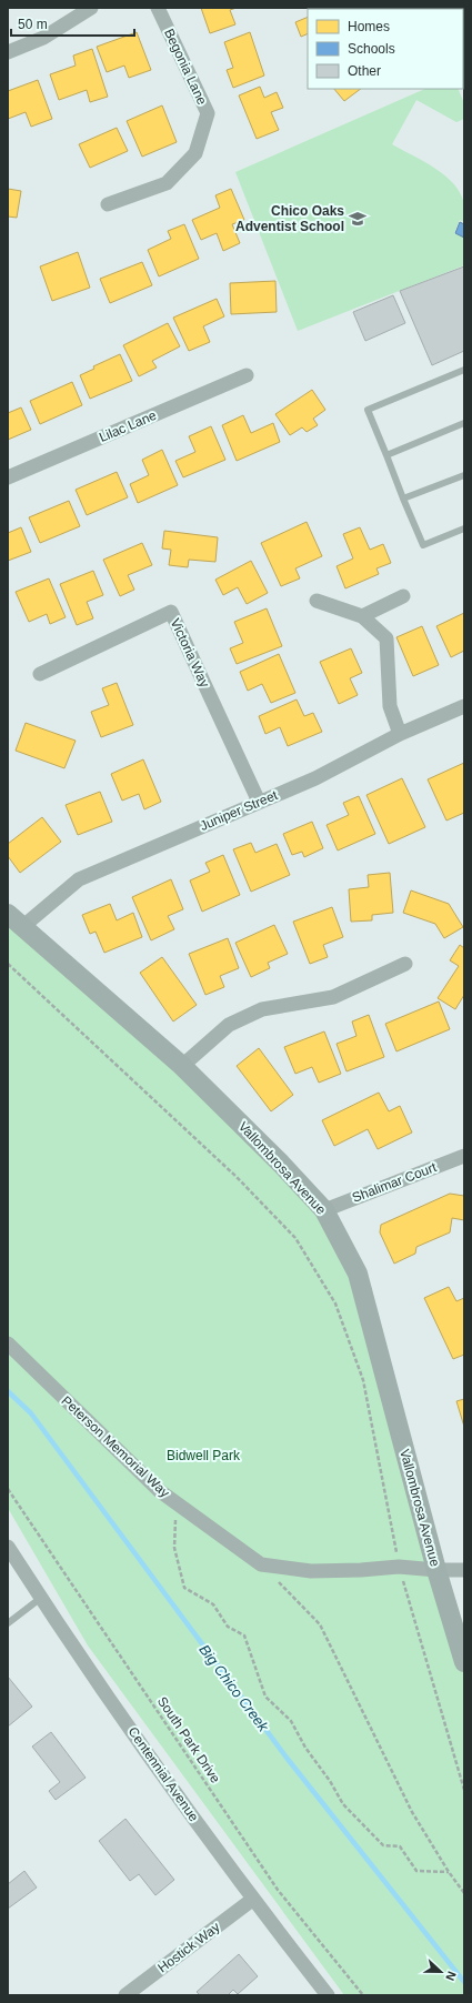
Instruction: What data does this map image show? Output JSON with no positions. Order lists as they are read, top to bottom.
{
  "streets": {
    "street": [
      "Begonia Lane",
      "Lilac Lane",
      "Victoria Way",
      "Juniper Street",
      "Vallombrosa Avenue",
      "Shalimar Court",
      "Peterson Memorial Way",
      "Centennial Avenue",
      "Hostick Way"
    ],
    "path": ["South Park Drive"]
  },
  "crossings": [
    ["Victoria Way", "Juniper Street"],
    ["Juniper Street", "Vallombrosa Avenue"],
    ["Vallombrosa Avenue", "Shalimar Court"],
    ["Vallombrosa Avenue", "Peterson Memorial Way"],
    ["Centennial Avenue", "Hostick Way"]
  ],
  "water": ["Big Chico Creek"],
  "parks": ["Bidwell Park"],
  "places": {
    "school or university": ["Chico Oaks Adventist School"]
  },
  "legend": ["Homes", "Schools", "Other"],
  "scale_bar": "50 m",
  "north": "right"
}
